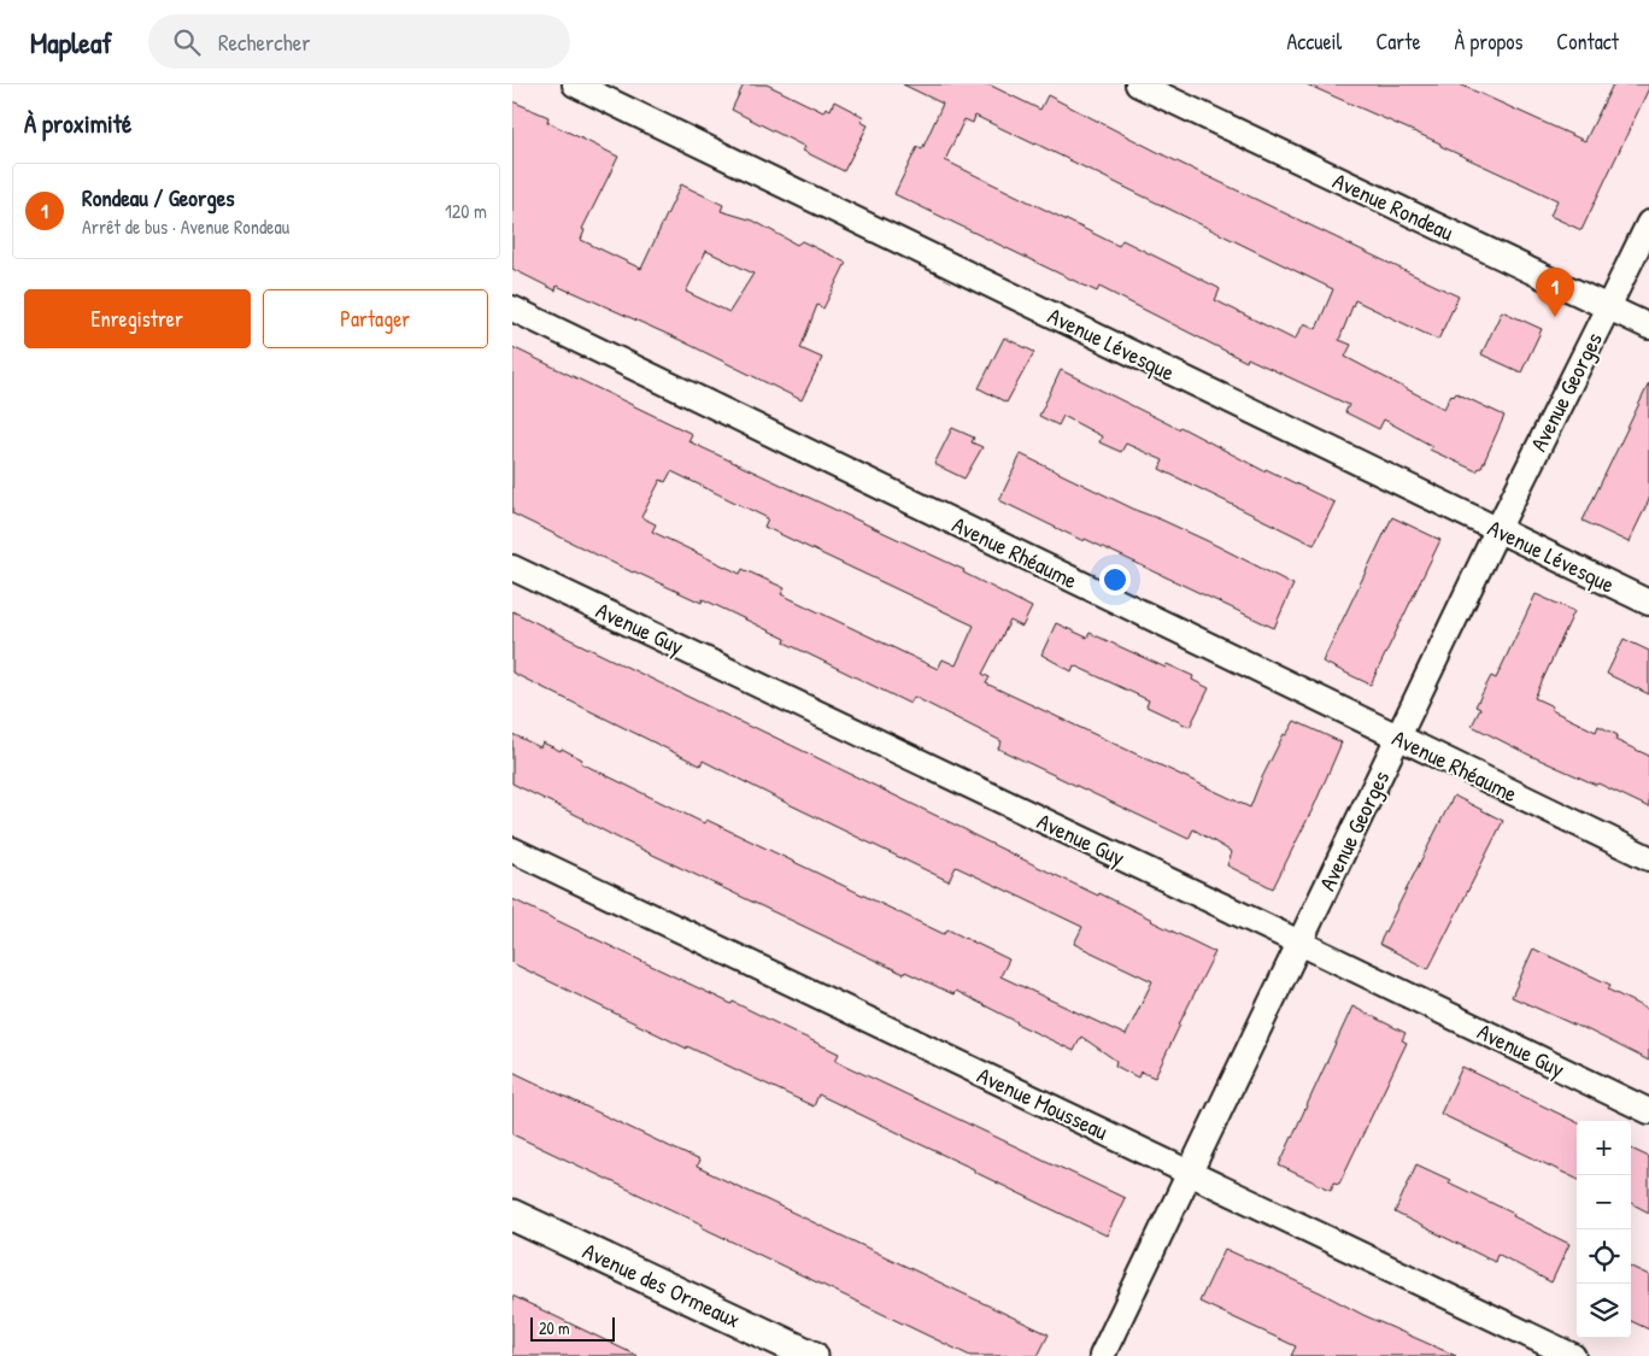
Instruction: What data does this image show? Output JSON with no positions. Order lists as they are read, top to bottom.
{
  "streets": {
    "street": [
      "Avenue Rondeau",
      "Avenue Lévesque",
      "Avenue Georges",
      "Avenue Rhéaume",
      "Avenue Guy",
      "Avenue Mousseau",
      "Avenue des Ormeaux"
    ]
  },
  "crossings": [
    ["Avenue Rondeau", "Avenue Georges"],
    ["Avenue Lévesque", "Avenue Georges"],
    ["Avenue Georges", "Avenue Rhéaume"],
    ["Avenue Georges", "Avenue Guy"],
    ["Avenue Georges", "Avenue Mousseau"]
  ],
  "scale_bar": "20 m",
  "page": {
    "header": "Mapleaf",
    "search": "Rechercher",
    "nav": [
      "Accueil",
      "Carte",
      "À propos",
      "Contact"
    ],
    "heading": "À proximité",
    "list": [
      {
        "mark": "1",
        "name": "Rondeau / Georges",
        "note": "Arrêt de bus · Avenue Rondeau",
        "value": "120 m"
      }
    ],
    "pins": "1",
    "buttons": ["Enregistrer", "Partager"],
    "map_buttons": ["+", "−"],
    "scale": "20 m"
  }
}
